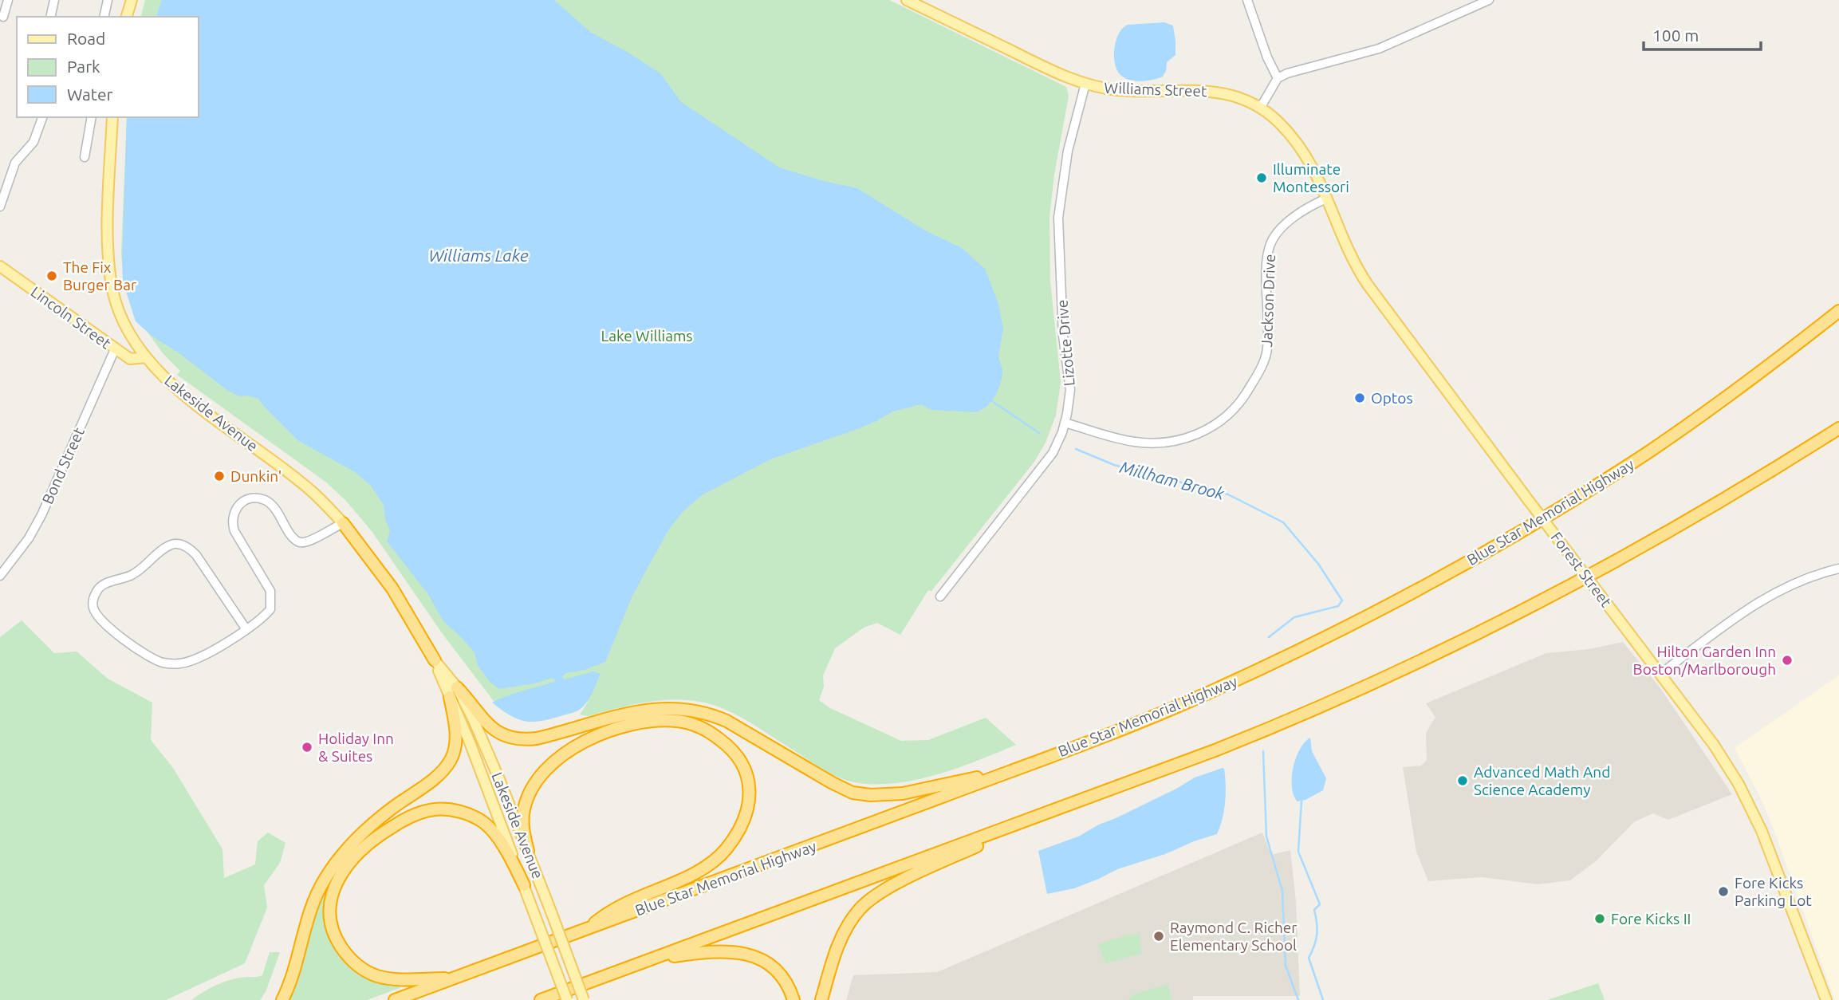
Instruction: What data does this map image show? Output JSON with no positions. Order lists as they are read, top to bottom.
{
  "streets": {
    "highway": ["Lakeside Avenue", "Blue Star Memorial Highway"],
    "main road": ["Williams Street", "Lincoln Street", "Forest Street"],
    "street": ["Jackson Drive", "Lizotte Drive", "Bond Street"]
  },
  "crossings": [
    ["Williams Street", "Lizotte Drive"],
    ["Williams Street", "Forest Street"],
    ["Jackson Drive", "Lizotte Drive"],
    ["Jackson Drive", "Forest Street"],
    ["Lincoln Street", "Lakeside Avenue"],
    ["Lincoln Street", "Bond Street"]
  ],
  "water": ["Williams Lake", "Millham Brook"],
  "parks": ["Lake Williams"],
  "places": [
    "Illuminate Montessori",
    "The Fix Burger Bar",
    "Optos",
    "Dunkin'",
    "Hilton Garden Inn Boston/Marlborough",
    "Holiday Inn & Suites",
    "Advanced Math And Science Academy",
    "Fore Kicks Parking Lot",
    "Fore Kicks II",
    "Raymond C. Richer Elementary School"
  ],
  "legend": ["Road", "Park", "Water"],
  "scale_bar": "100 m"
}
